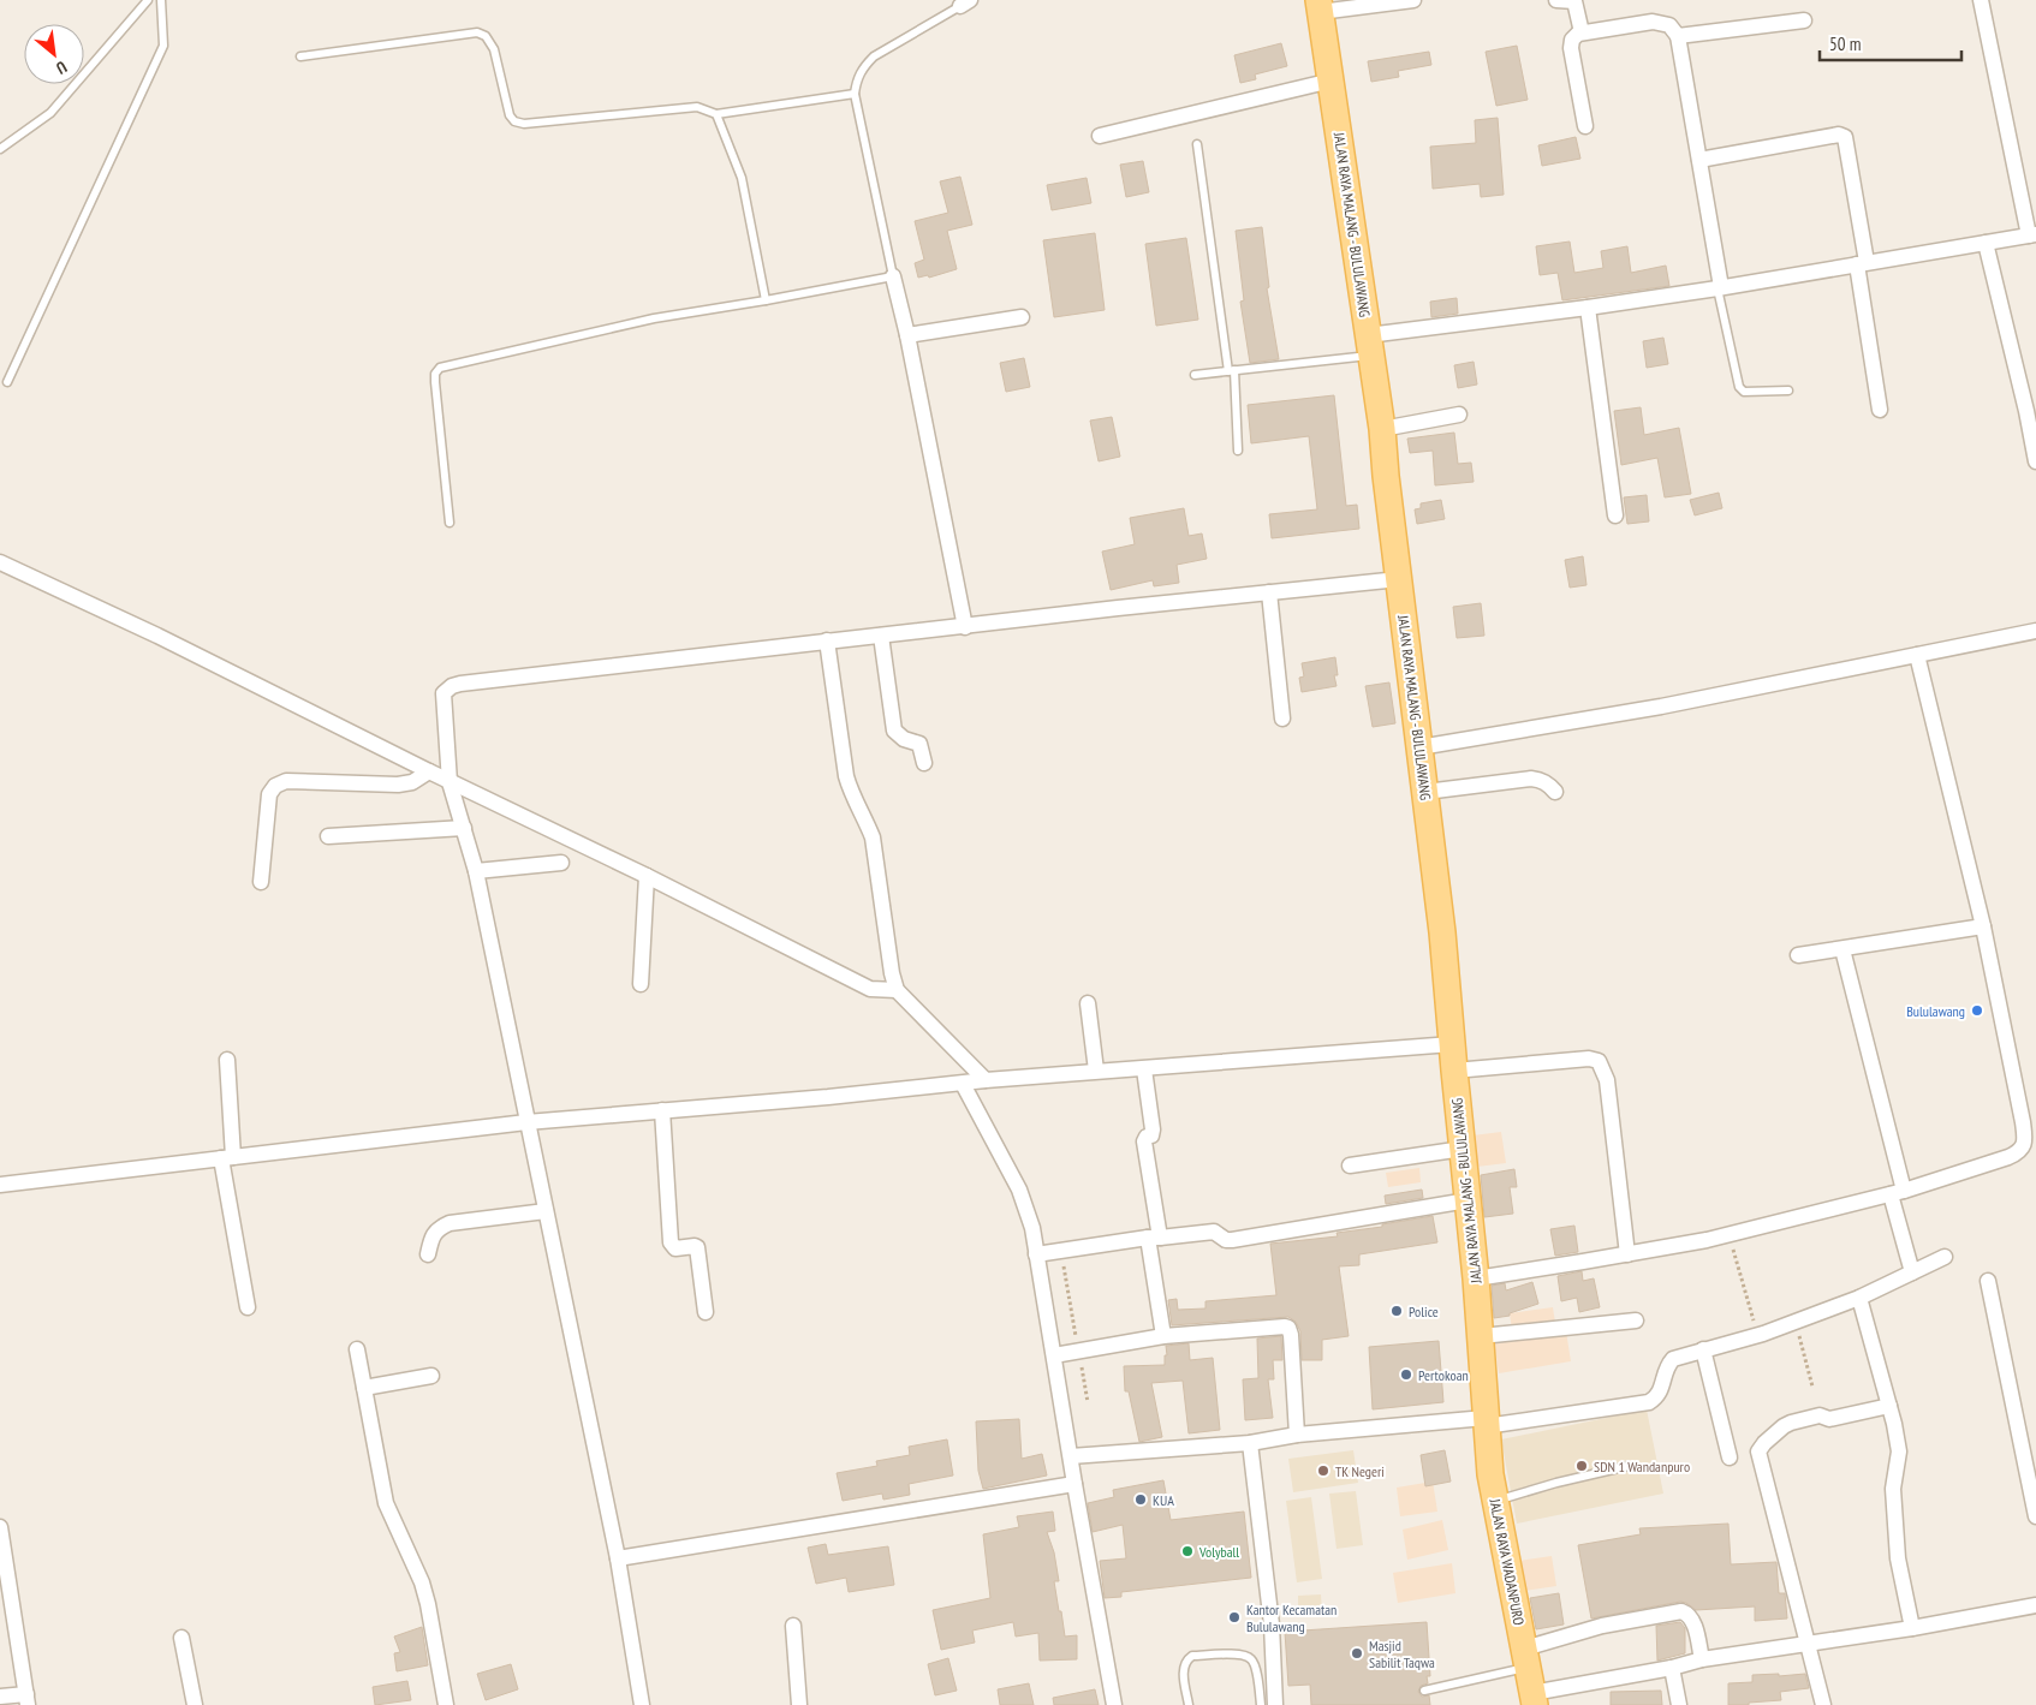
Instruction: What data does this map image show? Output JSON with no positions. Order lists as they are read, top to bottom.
{
  "streets": {
    "main road": ["JALAN RAYA MALANG - BULULAWANG", "JALAN RAYA WADANPURO"]
  },
  "crossings": [
    ["JALAN RAYA MALANG - BULULAWANG", "JALAN RAYA WADANPURO"]
  ],
  "places": [
    "Bululawang",
    "Police",
    "Pertokoan",
    "SDN 1 Wandanpuro",
    "TK Negeri",
    "KUA",
    "Volyball",
    "Kantor Kecamatan Bululawang",
    "Masjid Sabilit Taqwa"
  ],
  "scale_bar": "50 m",
  "north": "bottom right"
}
